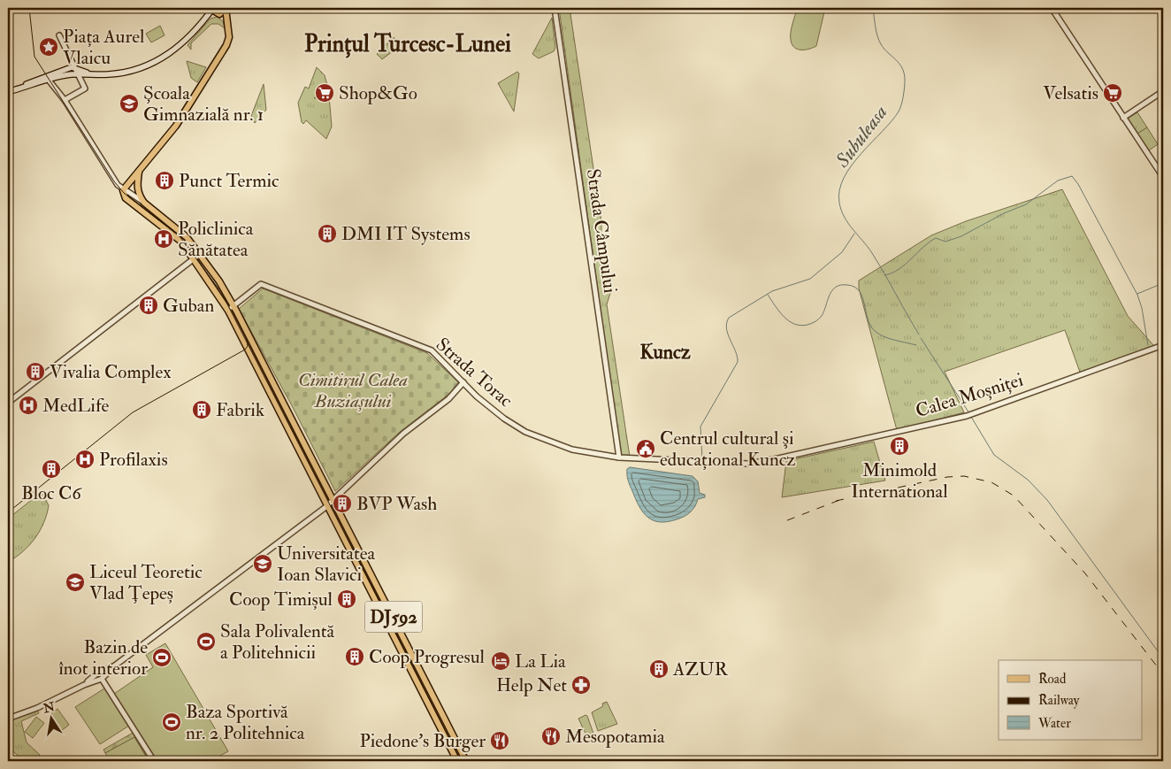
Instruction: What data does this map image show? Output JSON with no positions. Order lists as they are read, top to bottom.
{
  "streets": {
    "main road": ["DJ592"],
    "street": ["Strada Câmpului", "Strada Torac", "Calea Moșniței"]
  },
  "crossings": [
    ["Strada Câmpului", "Strada Torac"],
    ["Strada Torac", "Calea Moșniței"],
    ["Strada Torac", "DJ592"]
  ],
  "districts": ["Prințul Turcesc-Lunei", "Kuncz"],
  "water": ["Subuleasa"],
  "parks": ["Cimitirul Calea Buziașului"],
  "places": {
    "place": ["Piața Aurel Vlaicu"],
    "supermarket": ["Shop&Go", "Velsatis"],
    "school or university": ["Școala Gimnazială nr. 1", "Universitatea Ioan Slavici", "Liceul Teoretic Vlad Țepeș"],
    "building": [
      "Punct Termic",
      "DMI IT Systems",
      "Guban",
      "Vivalia Complex",
      "Fabrik",
      "Minimold International",
      "Bloc C6",
      "BVP Wash",
      "Coop Timișul",
      "Coop Progresul",
      "AZUR"
    ],
    "hospital": ["Policlinica Sănătatea", "MedLife", "Profilaxis"],
    "public building": ["Centrul cultural şi educaţional Kuncz"],
    "sports": ["Sala Polivalentă a Politehnicii", "Bazin de înot interior", "Baza Sportivă nr. 2 Politehnica"],
    "hotel": ["La Lia"],
    "pharmacy": ["Help Net"],
    "restaurant": ["Mesopotamia", "Piedone's Burger"]
  },
  "legend": ["Road", "Railway", "Water"],
  "north": "top"
}
